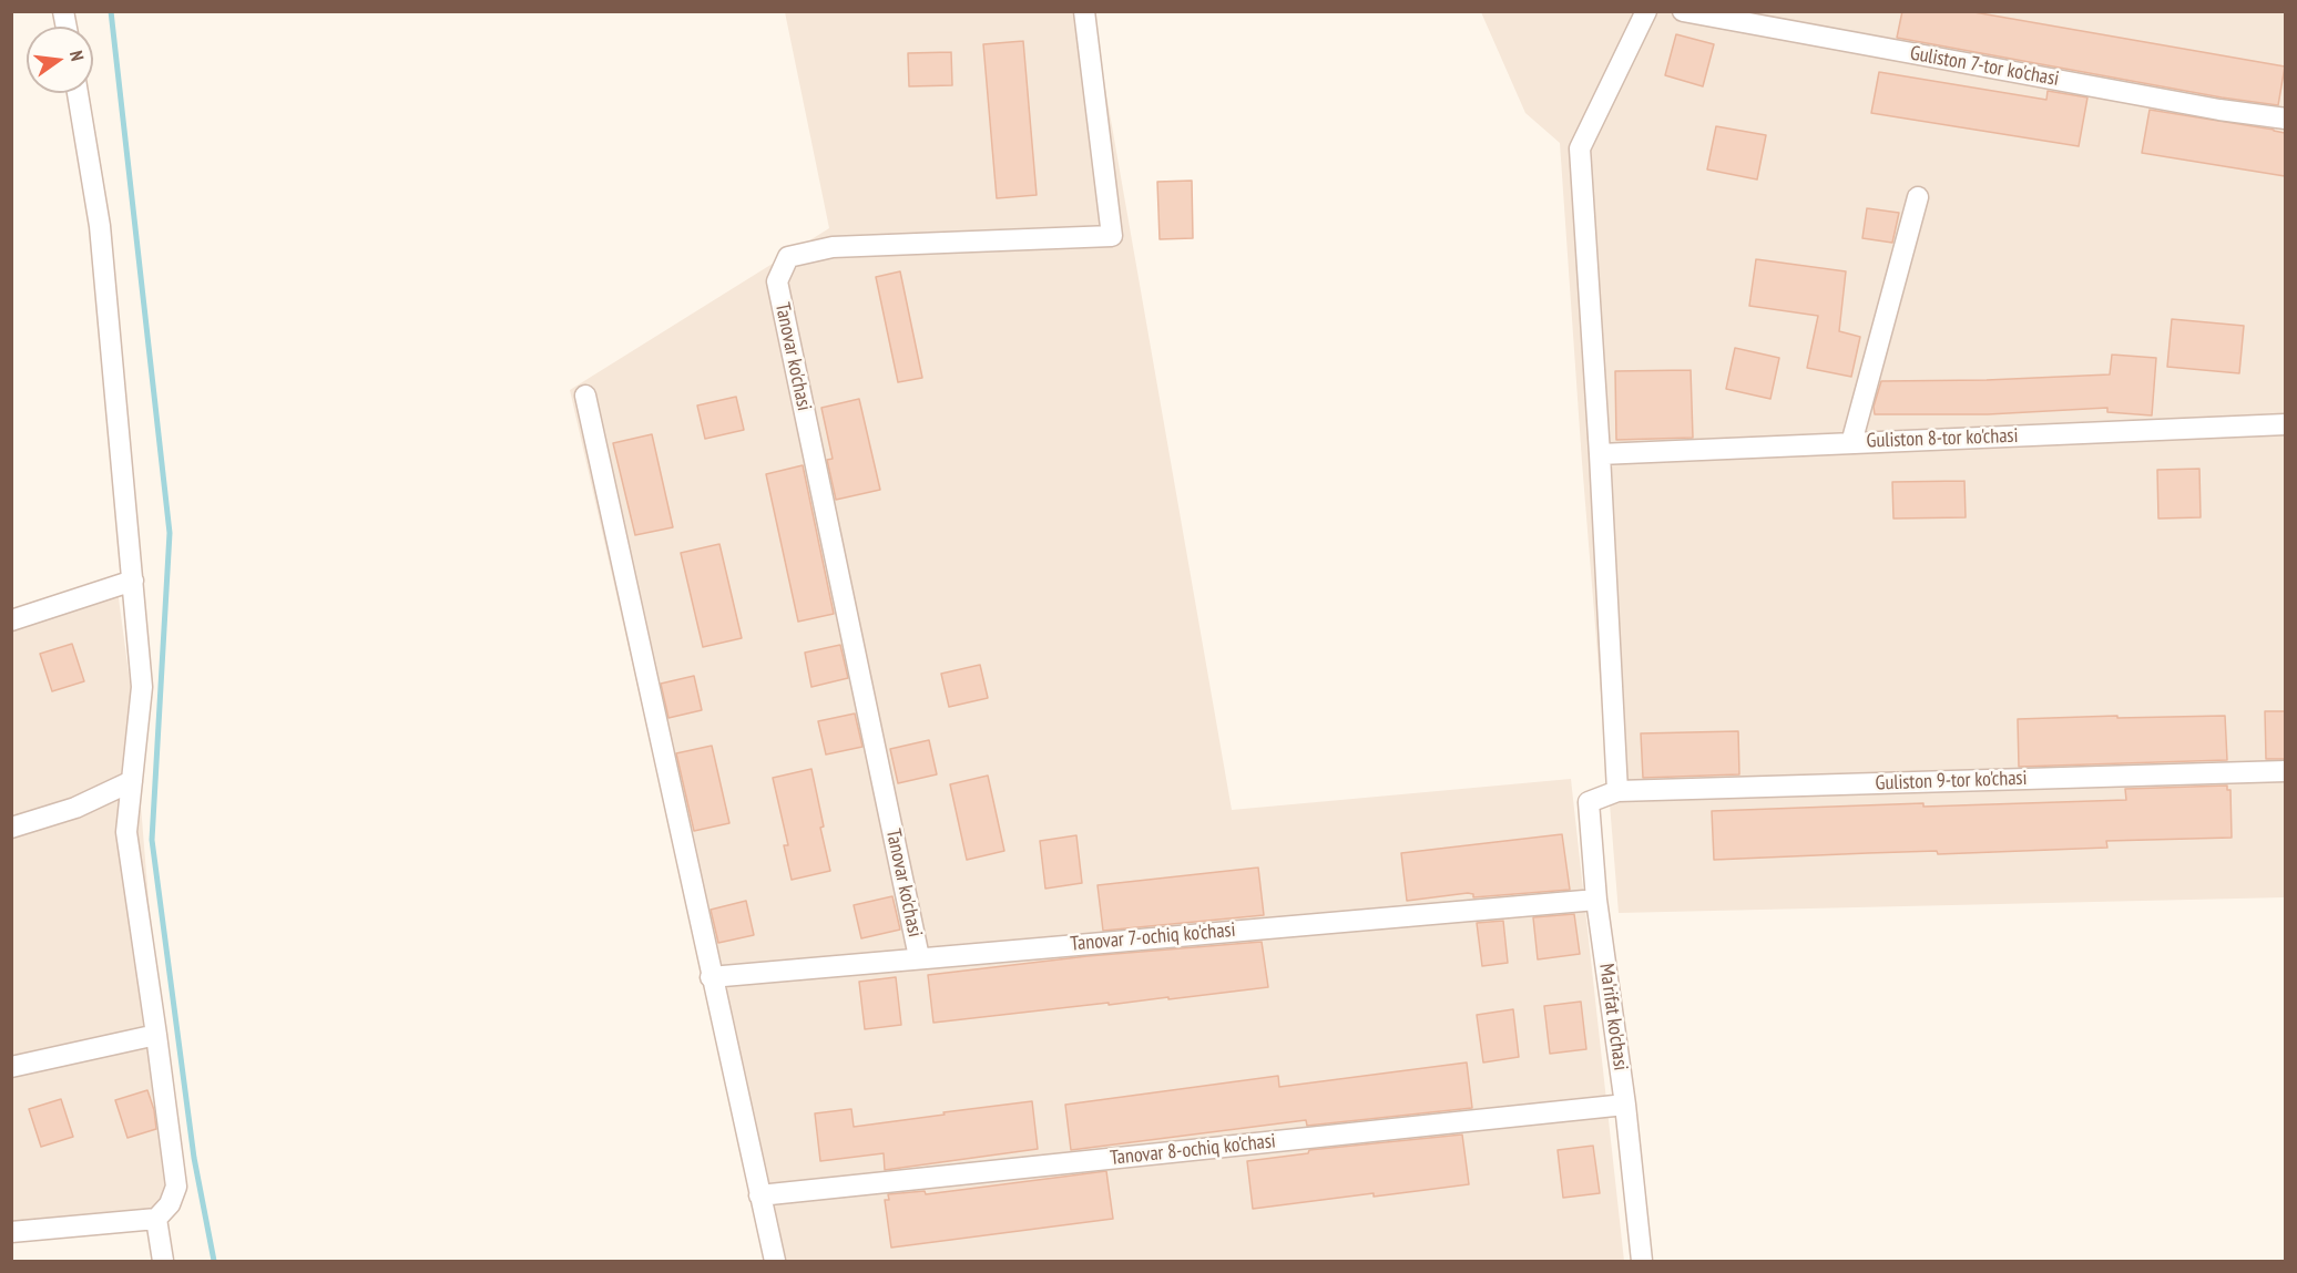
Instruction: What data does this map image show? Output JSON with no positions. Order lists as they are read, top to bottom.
{
  "streets": {
    "street": [
      "Guliston 7-tor ko'chasi",
      "Tanovar ko'chasi",
      "Guliston 8-tor ko'chasi",
      "Guliston 9-tor ko'chasi",
      "Tanovar 7-ochiq ko'chasi",
      "Ma'rifat ko'chasi",
      "Tanovar 8-ochiq ko'chasi"
    ]
  },
  "crossings": [
    ["Tanovar ko'chasi", "Tanovar 7-ochiq ko'chasi"],
    ["Guliston 9-tor ko'chasi", "Ma'rifat ko'chasi"],
    ["Tanovar 7-ochiq ko'chasi", "Ma'rifat ko'chasi"],
    ["Ma'rifat ko'chasi", "Tanovar 8-ochiq ko'chasi"]
  ],
  "north": "right"
}
